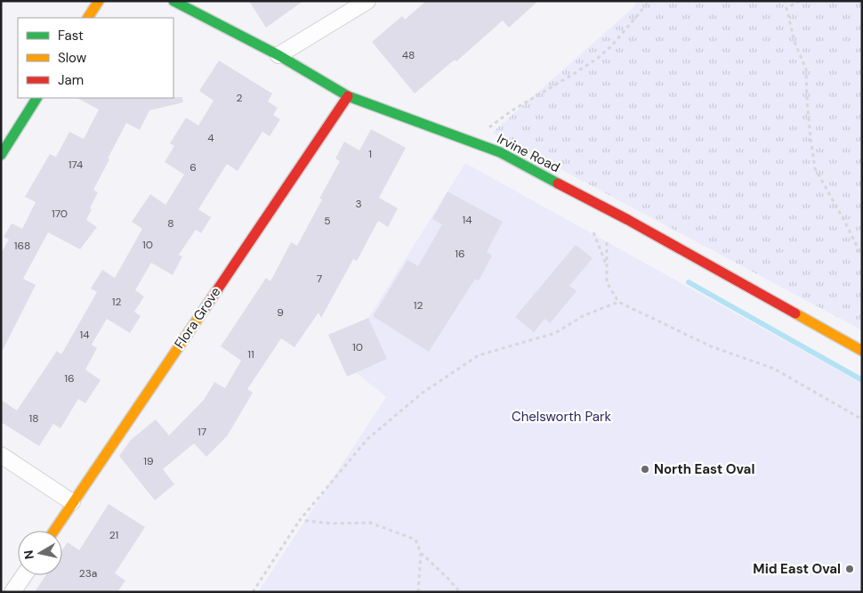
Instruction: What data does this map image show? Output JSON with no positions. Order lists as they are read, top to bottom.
{
  "streets": {
    "street": ["Irvine Road", "Flora Grove"]
  },
  "crossings": [
    ["Irvine Road", "Flora Grove"]
  ],
  "parks": ["Chelsworth Park"],
  "places": ["North East Oval", "Mid East Oval"],
  "house_numbers": [
    "48",
    "2",
    "4",
    "1",
    "174",
    "6",
    "3",
    "170",
    "14",
    "5",
    "8",
    "10",
    "168",
    "16",
    "7",
    "12",
    "12",
    "9",
    "14",
    "10",
    "11",
    "16",
    "18",
    "17",
    "19",
    "21",
    "23a"
  ],
  "legend": ["Fast", "Slow", "Jam"],
  "north": "left"
}
